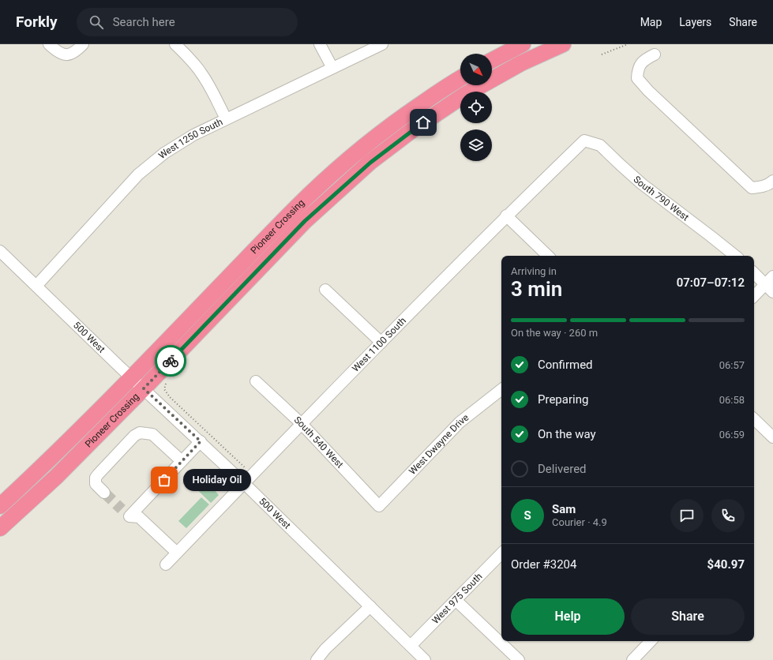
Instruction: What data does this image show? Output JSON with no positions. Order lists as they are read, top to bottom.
{
  "streets": {
    "highway": ["Pioneer Crossing"],
    "street": [
      "West 1250 South",
      "South 790 West",
      "500 West",
      "West 1100 South",
      "South 540 West",
      "West Dwayne Drive",
      "West 975 South"
    ]
  },
  "crossings": [
    ["West 1250 South", "500 West"],
    ["South 790 West", "West 1100 South"],
    ["Pioneer Crossing", "500 West"],
    ["500 West", "West 1100 South"],
    ["500 West", "West 975 South"],
    ["West 1100 South", "South 540 West"],
    ["South 540 West", "West Dwayne Drive"]
  ],
  "places": ["Holiday Oil"],
  "north": "bottom right",
  "page": {
    "header": "Forkly",
    "search": "Search here",
    "nav": ["Map", "Layers", "Share"],
    "heading": ["3 min", "Arriving in", "07:07–07:12"],
    "panel": [
      "Sam",
      "Courier · 4.9",
      "Order #3204",
      "$40.97"
    ],
    "bar": "On the way · 260 m",
    "list": [
      ["Confirmed", "06:57"],
      ["Preparing", "06:58"],
      ["On the way", "06:59"],
      "Delivered"
    ],
    "bubble": "Holiday Oil",
    "round": "S",
    "buttons": ["Help", "Share"]
  }
}
